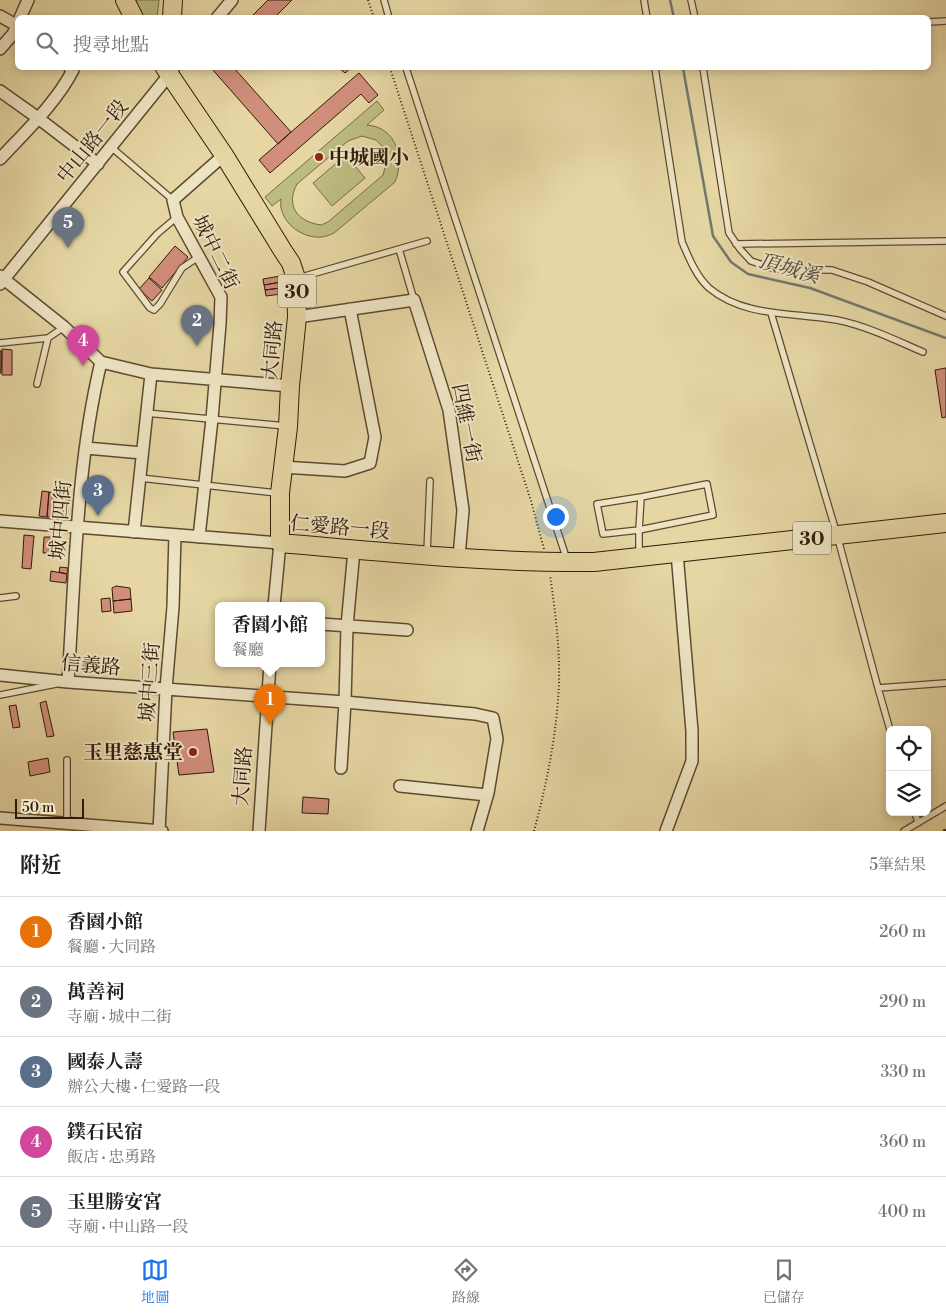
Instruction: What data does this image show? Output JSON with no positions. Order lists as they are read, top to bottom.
{
  "streets": {
    "main road": ["30", "大同路", "仁愛路一段"],
    "street": [
      "中山路一段",
      "城中二街",
      "四維一街",
      "城中四街",
      "信義路",
      "城中三街"
    ]
  },
  "crossings": [
    ["城中二街", "大同路"],
    ["城中二街", "仁愛路一段"],
    ["30", "仁愛路一段"],
    ["大同路", "仁愛路一段"],
    ["大同路", "信義路"],
    ["四維一街", "仁愛路一段"],
    ["城中四街", "仁愛路一段"],
    ["城中四街", "信義路"],
    ["仁愛路一段", "城中三街"],
    ["信義路", "城中三街"]
  ],
  "water": ["頂城溪"],
  "places": ["中城國小", "玉里慈惠堂"],
  "scale_bar": "50 m",
  "page": {
    "search": "搜尋地點",
    "pins": [
      "5",
      "2",
      "4",
      "3",
      "1"
    ],
    "popup": ["香園小館", "餐廳"],
    "scale": "50 m",
    "heading": ["附近", "5筆結果"],
    "list": [
      {
        "mark": "1",
        "name": "香園小館",
        "note": "餐廳 · 大同路",
        "value": "260 m"
      },
      {
        "mark": "2",
        "name": "萬善祠",
        "note": "寺廟 · 城中二街",
        "value": "290 m"
      },
      {
        "mark": "3",
        "name": "國泰人壽",
        "note": "辦公大樓 · 仁愛路一段",
        "value": "330 m"
      },
      {
        "mark": "4",
        "name": "鏷石民宿",
        "note": "飯店 · 忠勇路",
        "value": "360 m"
      },
      {
        "mark": "5",
        "name": "玉里勝安宮",
        "note": "寺廟 · 中山路一段",
        "value": "400 m"
      }
    ],
    "nav": ["地圖", "路線", "已儲存"]
  }
}
